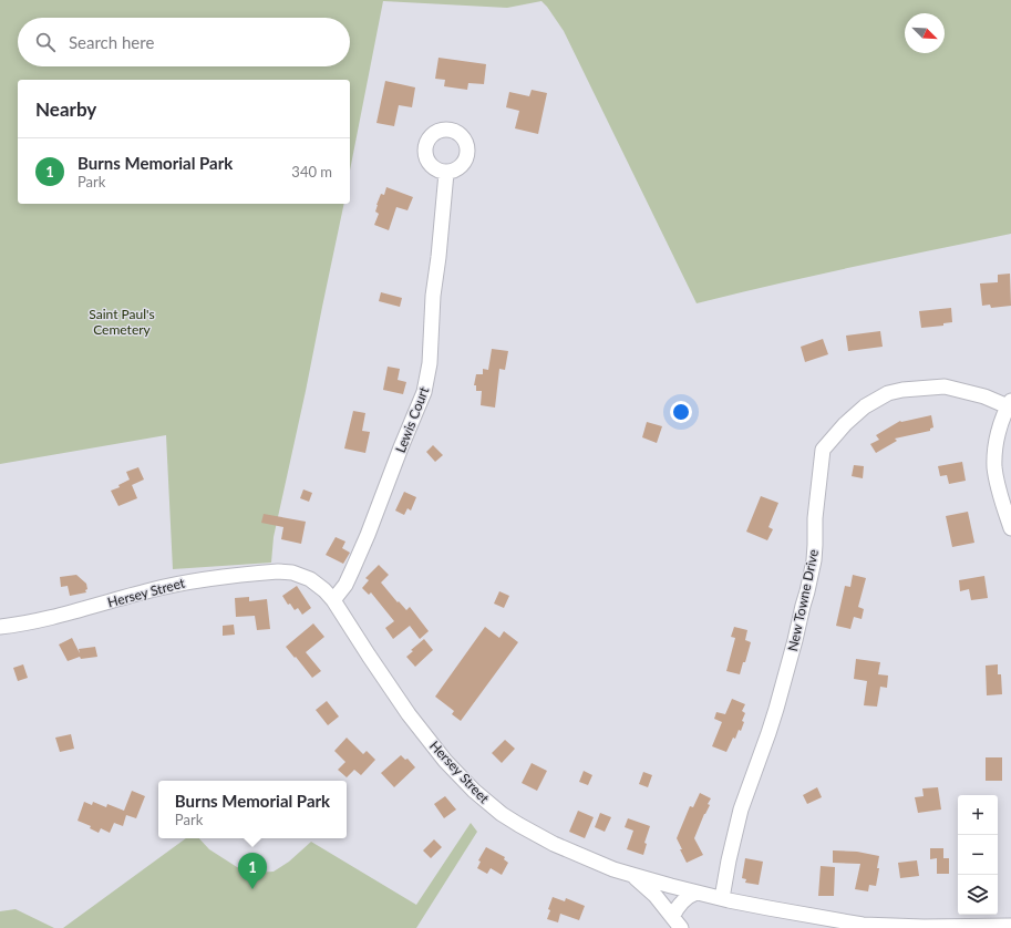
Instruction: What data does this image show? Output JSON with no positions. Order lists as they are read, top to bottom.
{
  "streets": {
    "street": ["Lewis Court", "Hersey Street", "New Towne Drive"]
  },
  "crossings": [
    ["Lewis Court", "Hersey Street"],
    ["Hersey Street", "New Towne Drive"]
  ],
  "parks": ["Saint Paul's Cemetery"],
  "north": "bottom right",
  "page": {
    "search": "Search here",
    "heading": "Nearby",
    "list": [
      {
        "mark": "1",
        "name": "Burns Memorial Park",
        "note": "Park",
        "value": "340 m"
      }
    ],
    "popup": ["Burns Memorial Park", "Park"],
    "map_buttons": ["+", "−"],
    "pins": "1"
  }
}
